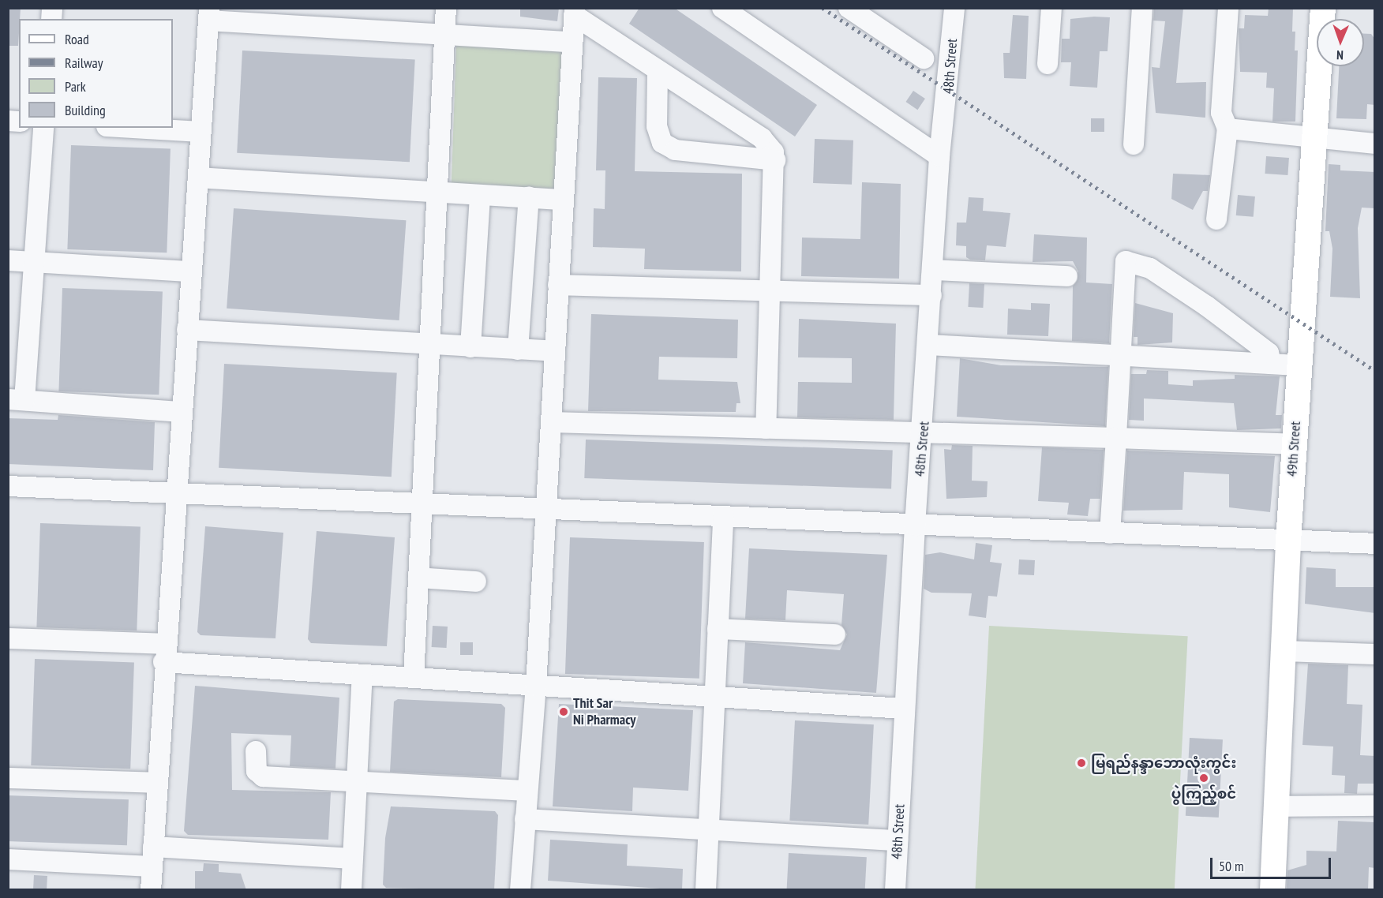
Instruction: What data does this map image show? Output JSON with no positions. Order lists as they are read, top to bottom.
{
  "streets": {
    "main road": ["49th Street"],
    "street": ["48th Street"]
  },
  "places": ["Thit Sar Ni Pharmacy", "မြရည်နန္ဒာဘောလုံးကွင်း", "ပွဲကြည့်စင်"],
  "legend": [
    "Road",
    "Railway",
    "Park",
    "Building"
  ],
  "scale_bar": "50 m",
  "north": "bottom"
}
